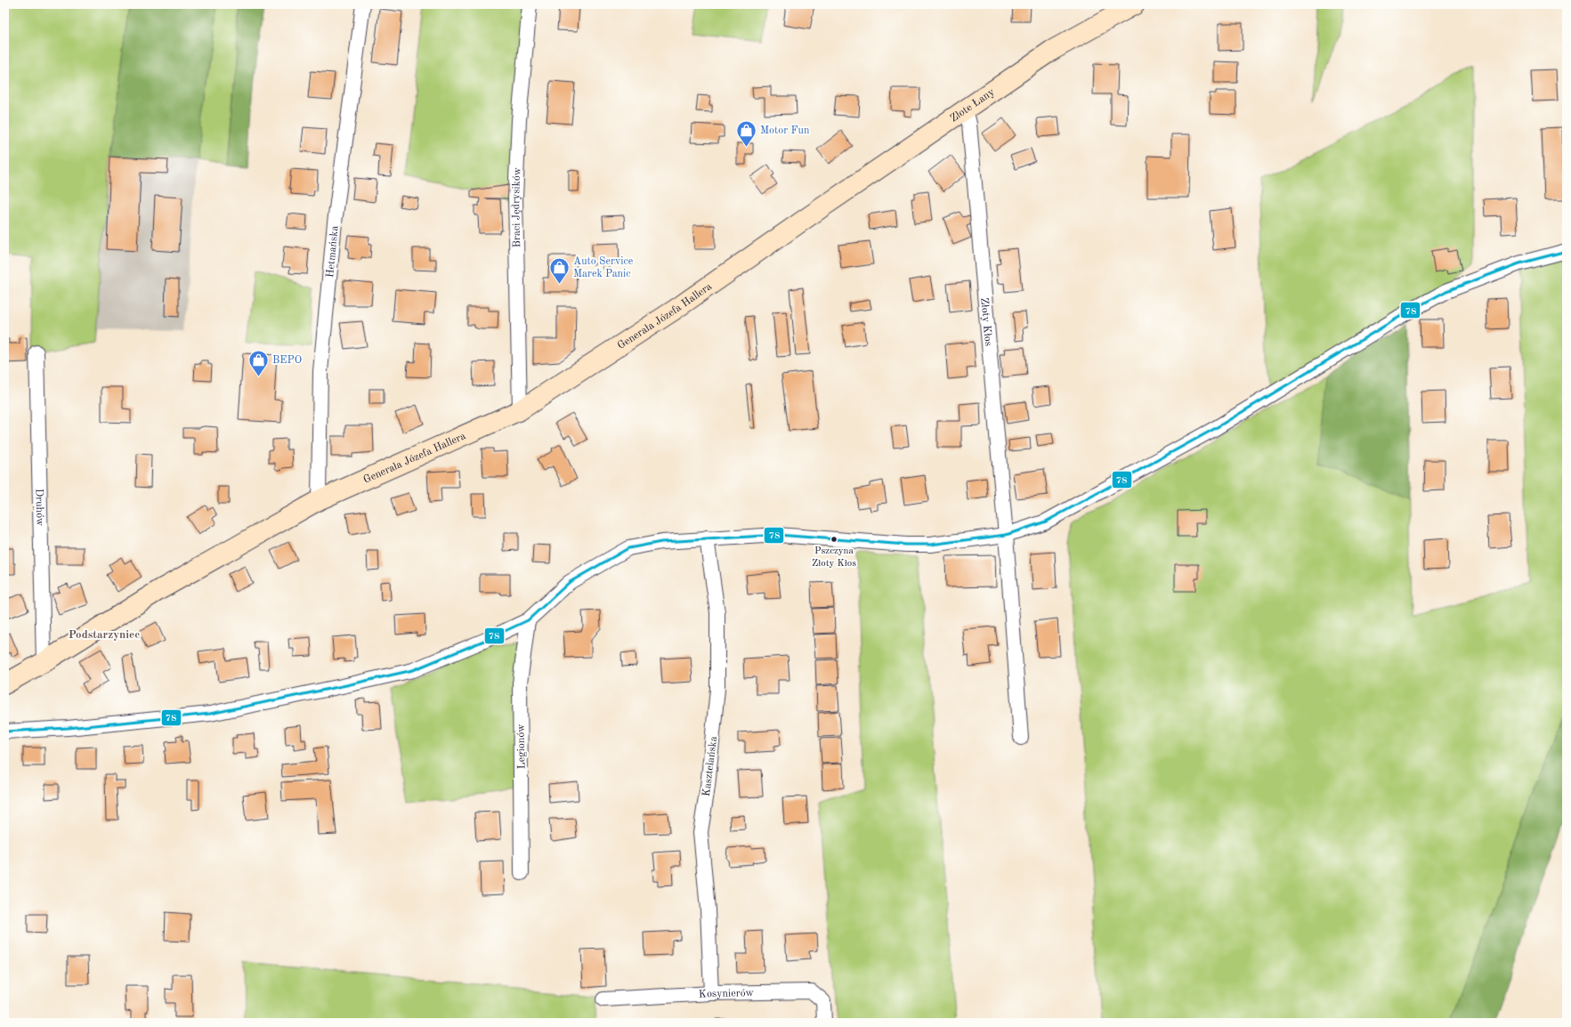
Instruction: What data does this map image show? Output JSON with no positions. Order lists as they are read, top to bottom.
{
  "streets": {
    "street": [
      "Złote Łany",
      "Braci Jędrysików",
      "Hetmańska",
      "Generała Józefa Hallera",
      "Złoty Kłos",
      "Druhów",
      "Legionów",
      "Kasztelańska",
      "Kosynierów"
    ]
  },
  "crossings": [
    ["Złote Łany", "Generała Józefa Hallera"],
    ["Złote Łany", "Złoty Kłos"],
    ["Braci Jędrysików", "Generała Józefa Hallera"],
    ["Hetmańska", "Generała Józefa Hallera"],
    ["Generała Józefa Hallera", "Druhów"],
    ["Kasztelańska", "Kosynierów"]
  ],
  "districts": ["Podstarzyniec"],
  "places": {
    "shop": ["Motor Fun", "Auto Service Marek Panic", "BEPO"],
    "other": ["Pszczyna Złoty Kłos"]
  },
  "lines": ["transit line 78"]
}
